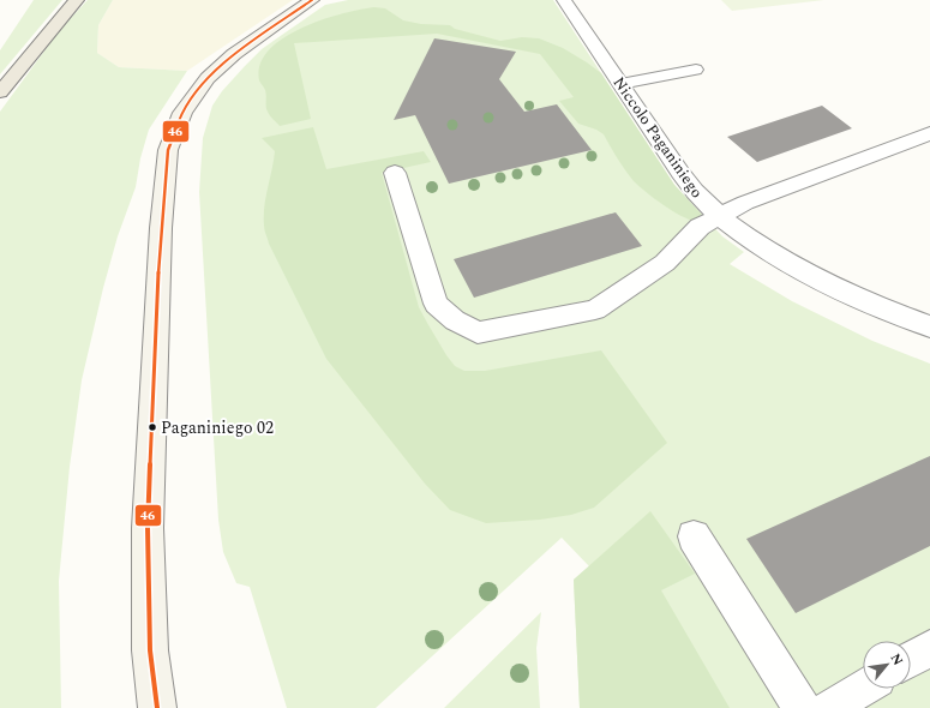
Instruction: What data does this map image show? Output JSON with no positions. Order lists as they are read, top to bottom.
{
  "streets": {
    "street": ["Niccolo Paganiniego"]
  },
  "places": ["Paganiniego 02"],
  "lines": ["transit line 46"],
  "north": "top right"
}
